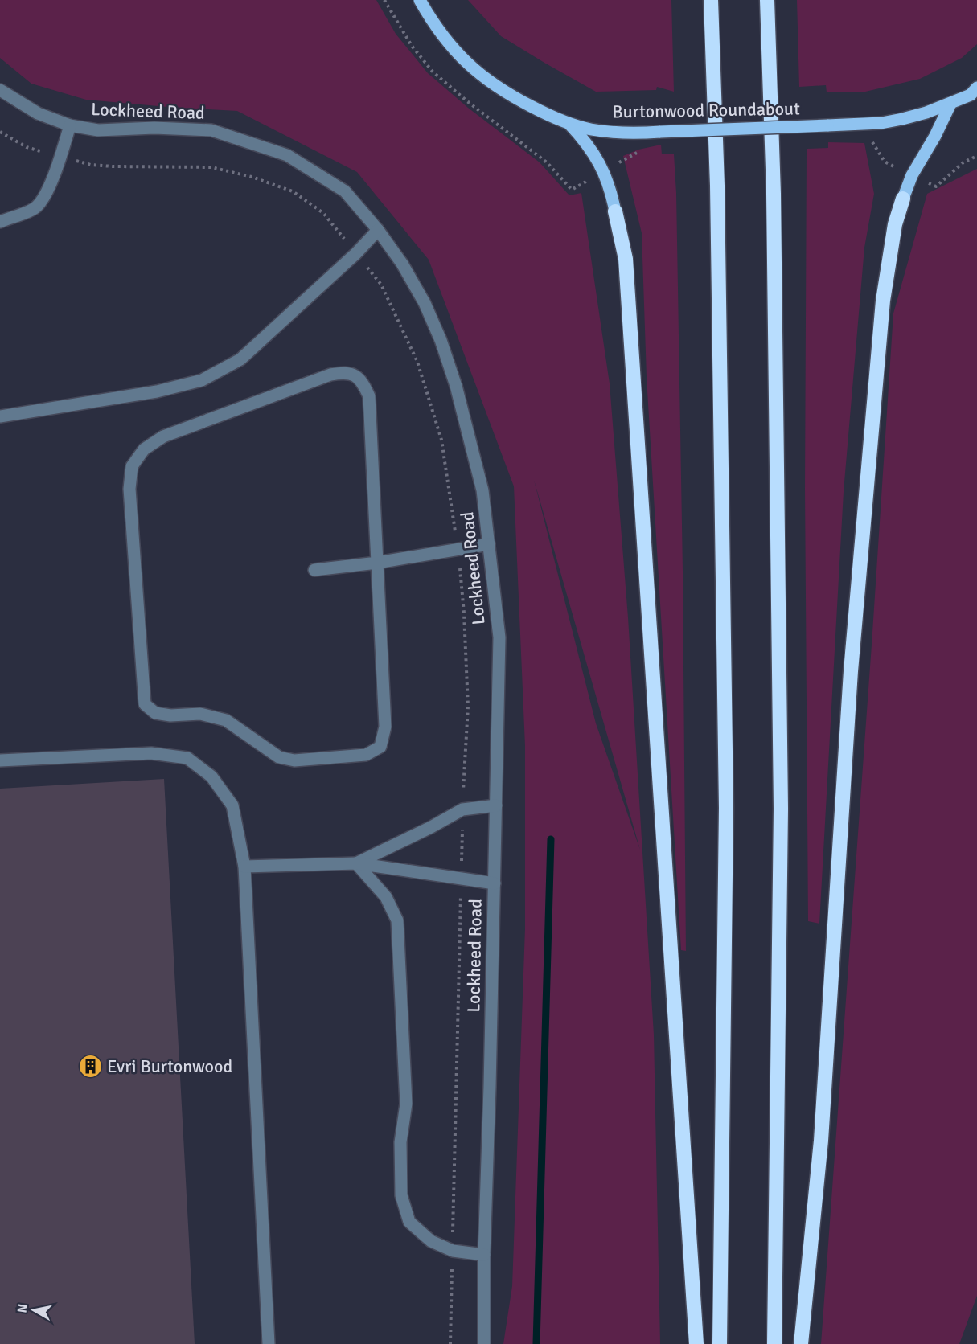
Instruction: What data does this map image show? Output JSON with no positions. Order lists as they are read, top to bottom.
{
  "streets": {
    "main road": ["Burtonwood Roundabout"],
    "street": ["Lockheed Road"]
  },
  "places": {
    "building": ["Evri Burtonwood"]
  },
  "north": "left"
}
